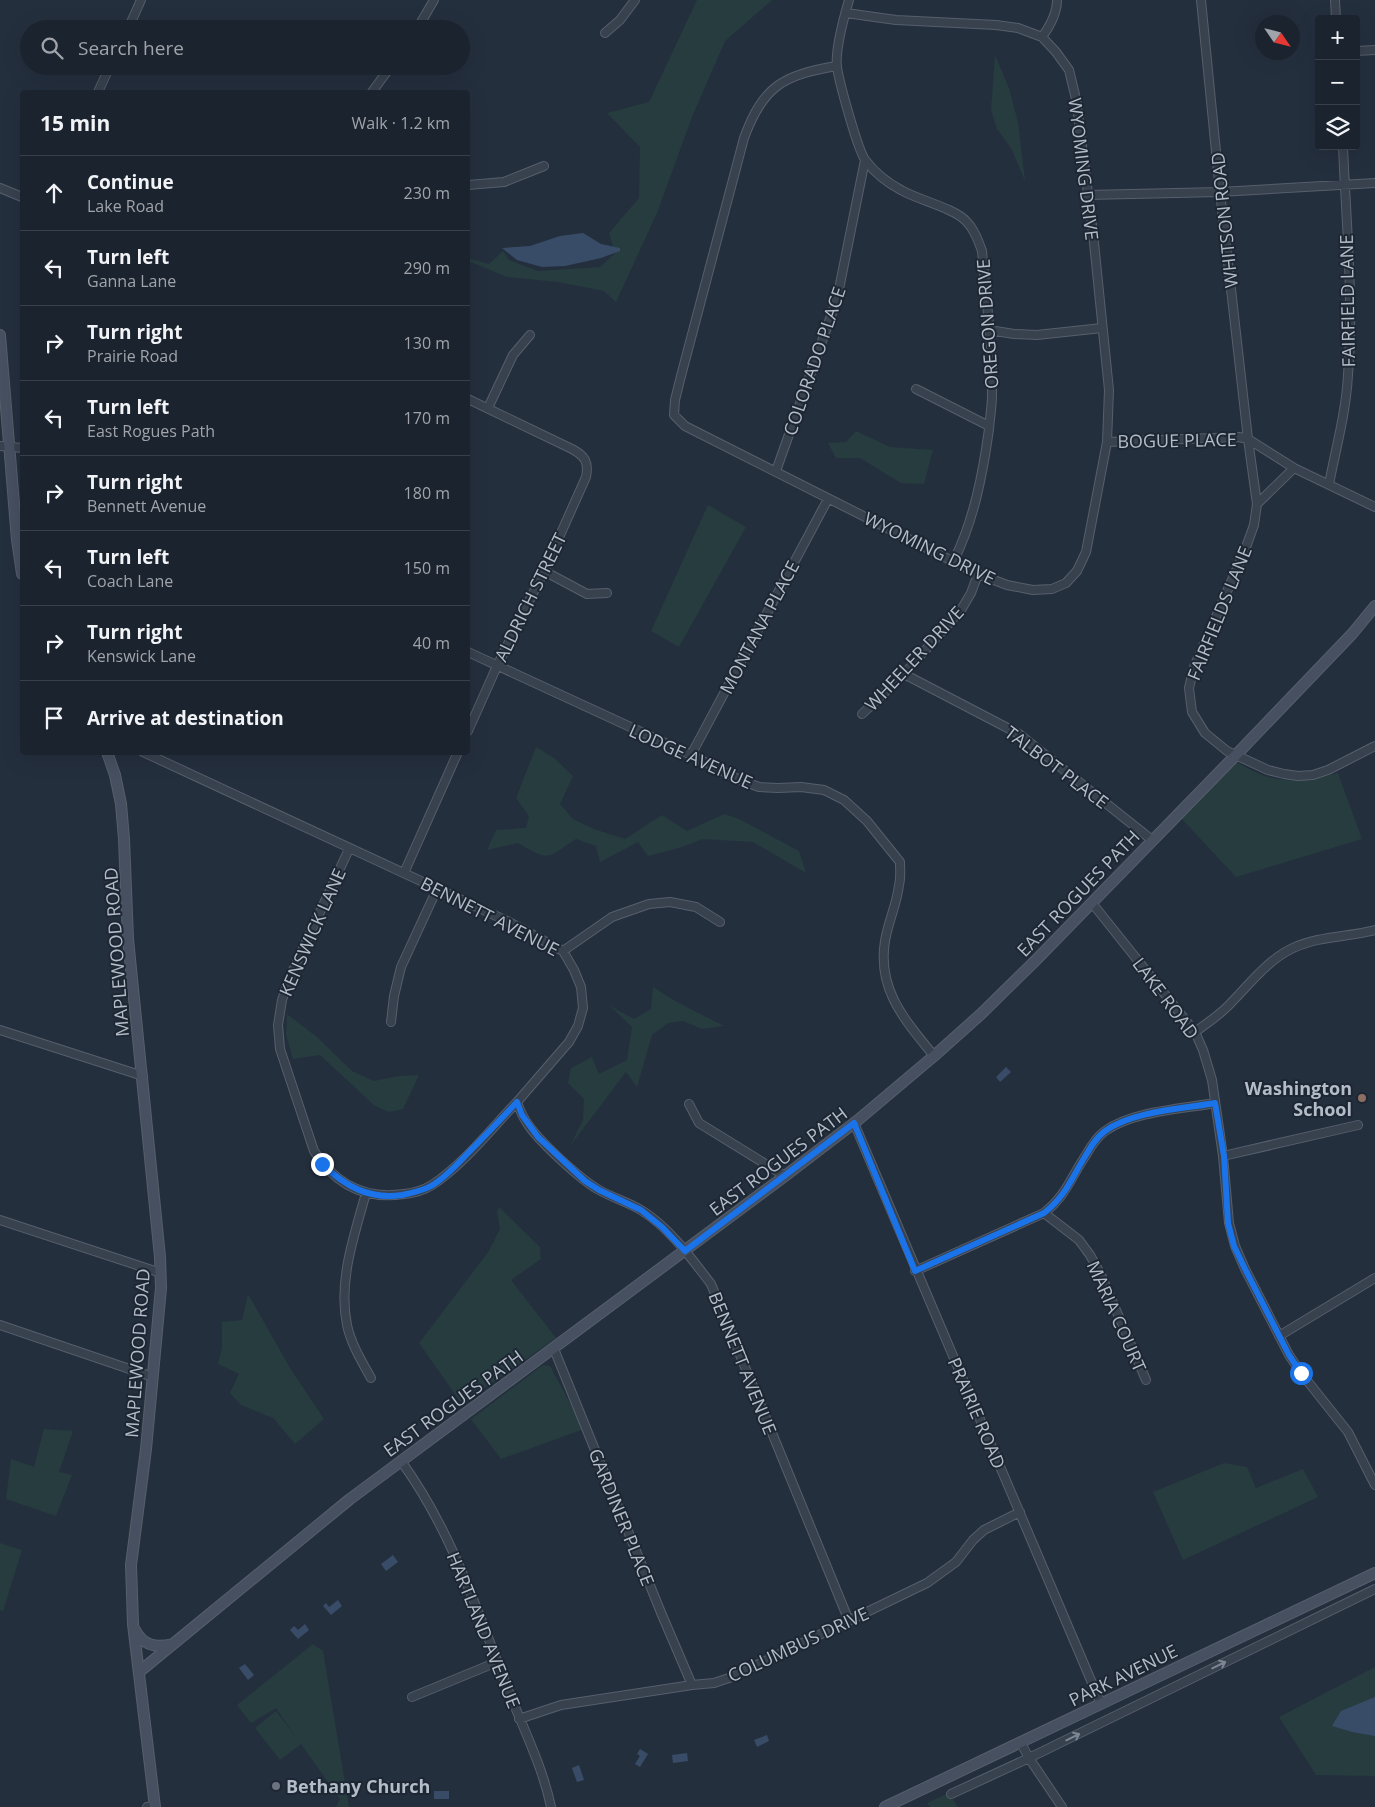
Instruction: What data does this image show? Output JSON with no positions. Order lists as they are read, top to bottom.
{
  "streets": {
    "street": [
      "WYOMING DRIVE",
      "WHITSON ROAD",
      "FAIRFIELD LANE",
      "OREGON DRIVE",
      "COLORADO PLACE",
      "BOGUE PLACE",
      "ALDRICH STREET",
      "FAIRFIELDS LANE",
      "MONTANA PLACE",
      "WHEELER DRIVE",
      "LODGE AVENUE",
      "TALBOT PLACE",
      "EAST ROGUES PATH",
      "BENNETT AVENUE",
      "KENSWICK LANE",
      "MAPLEWOOD ROAD",
      "LAKE ROAD",
      "MARIA COURT",
      "PRAIRIE ROAD",
      "GARDINER PLACE",
      "HARTLAND AVENUE",
      "COLUMBUS DRIVE",
      "PARK AVENUE"
    ]
  },
  "crossings": [
    ["WYOMING DRIVE", "OREGON DRIVE"],
    ["WYOMING DRIVE", "COLORADO PLACE"],
    ["WYOMING DRIVE", "BOGUE PLACE"],
    ["WYOMING DRIVE", "MONTANA PLACE"],
    ["WYOMING DRIVE", "WHEELER DRIVE"],
    ["WHITSON ROAD", "BOGUE PLACE"],
    ["WHITSON ROAD", "FAIRFIELDS LANE"],
    ["OREGON DRIVE", "COLORADO PLACE"],
    ["ALDRICH STREET", "LODGE AVENUE"],
    ["FAIRFIELDS LANE", "EAST ROGUES PATH"],
    ["MONTANA PLACE", "LODGE AVENUE"],
    ["WHEELER DRIVE", "TALBOT PLACE"],
    ["LODGE AVENUE", "EAST ROGUES PATH"],
    ["TALBOT PLACE", "EAST ROGUES PATH"],
    ["EAST ROGUES PATH", "BENNETT AVENUE"],
    ["EAST ROGUES PATH", "MAPLEWOOD ROAD"],
    ["EAST ROGUES PATH", "LAKE ROAD"],
    ["EAST ROGUES PATH", "PRAIRIE ROAD"],
    ["EAST ROGUES PATH", "GARDINER PLACE"],
    ["EAST ROGUES PATH", "HARTLAND AVENUE"],
    ["BENNETT AVENUE", "KENSWICK LANE"],
    ["BENNETT AVENUE", "COLUMBUS DRIVE"],
    ["PRAIRIE ROAD", "COLUMBUS DRIVE"],
    ["PRAIRIE ROAD", "PARK AVENUE"],
    ["GARDINER PLACE", "COLUMBUS DRIVE"],
    ["HARTLAND AVENUE", "COLUMBUS DRIVE"]
  ],
  "places": ["Washington School", "Bethany Church"],
  "north": "bottom right",
  "page": {
    "map_buttons": ["+", "−"],
    "search": "Search here",
    "heading": ["15 min", "Walk · 1.2 km"],
    "list": [
      ["Continue", "Lake Road", "230 m"],
      ["Turn left", "Ganna Lane", "290 m"],
      ["Turn right", "Prairie Road", "130 m"],
      ["Turn left", "East Rogues Path", "170 m"],
      ["Turn right", "Bennett Avenue", "180 m"],
      ["Turn left", "Coach Lane", "150 m"],
      ["Turn right", "Kenswick Lane", "40 m"],
      "Arrive at destination"
    ]
  }
}
